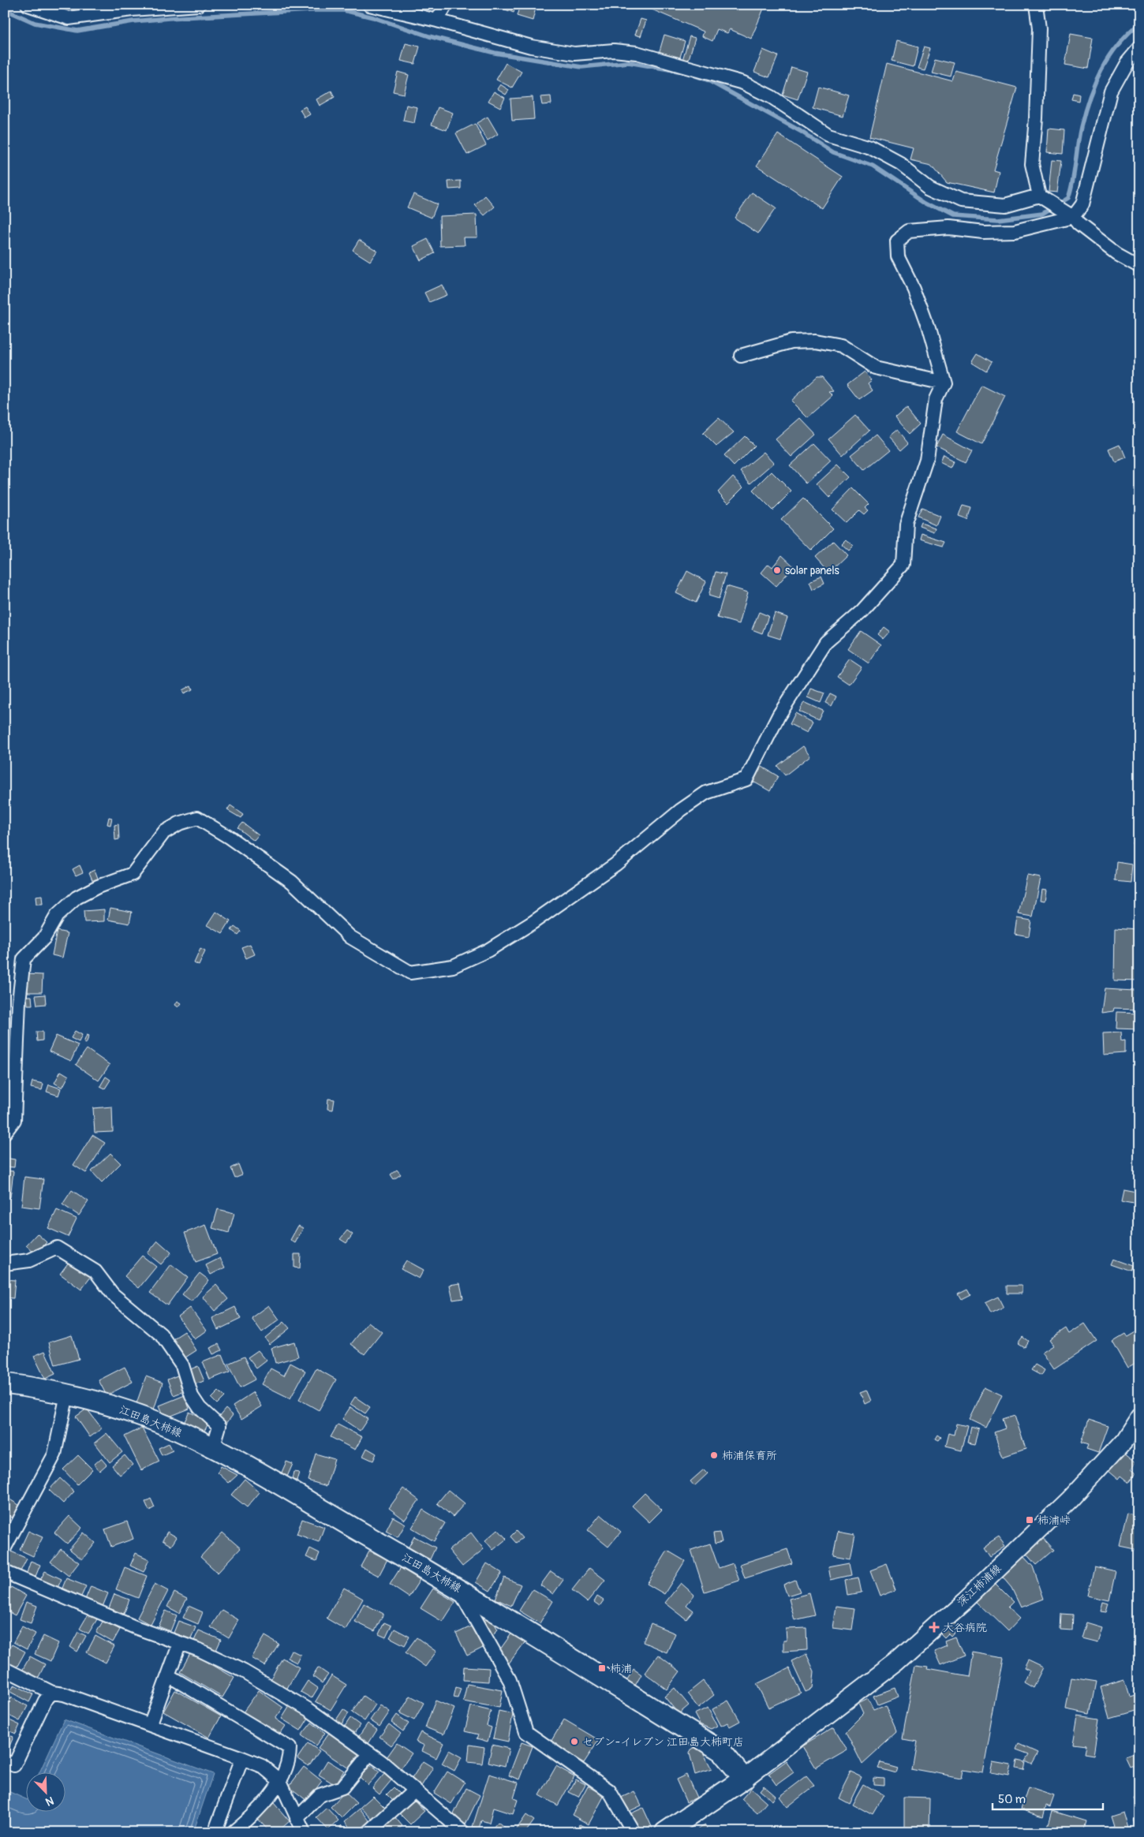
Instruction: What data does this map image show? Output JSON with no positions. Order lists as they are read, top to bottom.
{
  "streets": {
    "main road": ["江田島大柿線", "深江柿浦線"]
  },
  "crossings": [
    ["江田島大柿線", "深江柿浦線"]
  ],
  "places": {
    "other": ["solar panels", "柿浦保育所", "セブン-イレブン 江田島大柿町店"],
    "transit": ["柿浦峠", "柿浦"],
    "health": ["大谷病院"]
  },
  "scale_bar": "50 m",
  "north": "bottom right"
}
